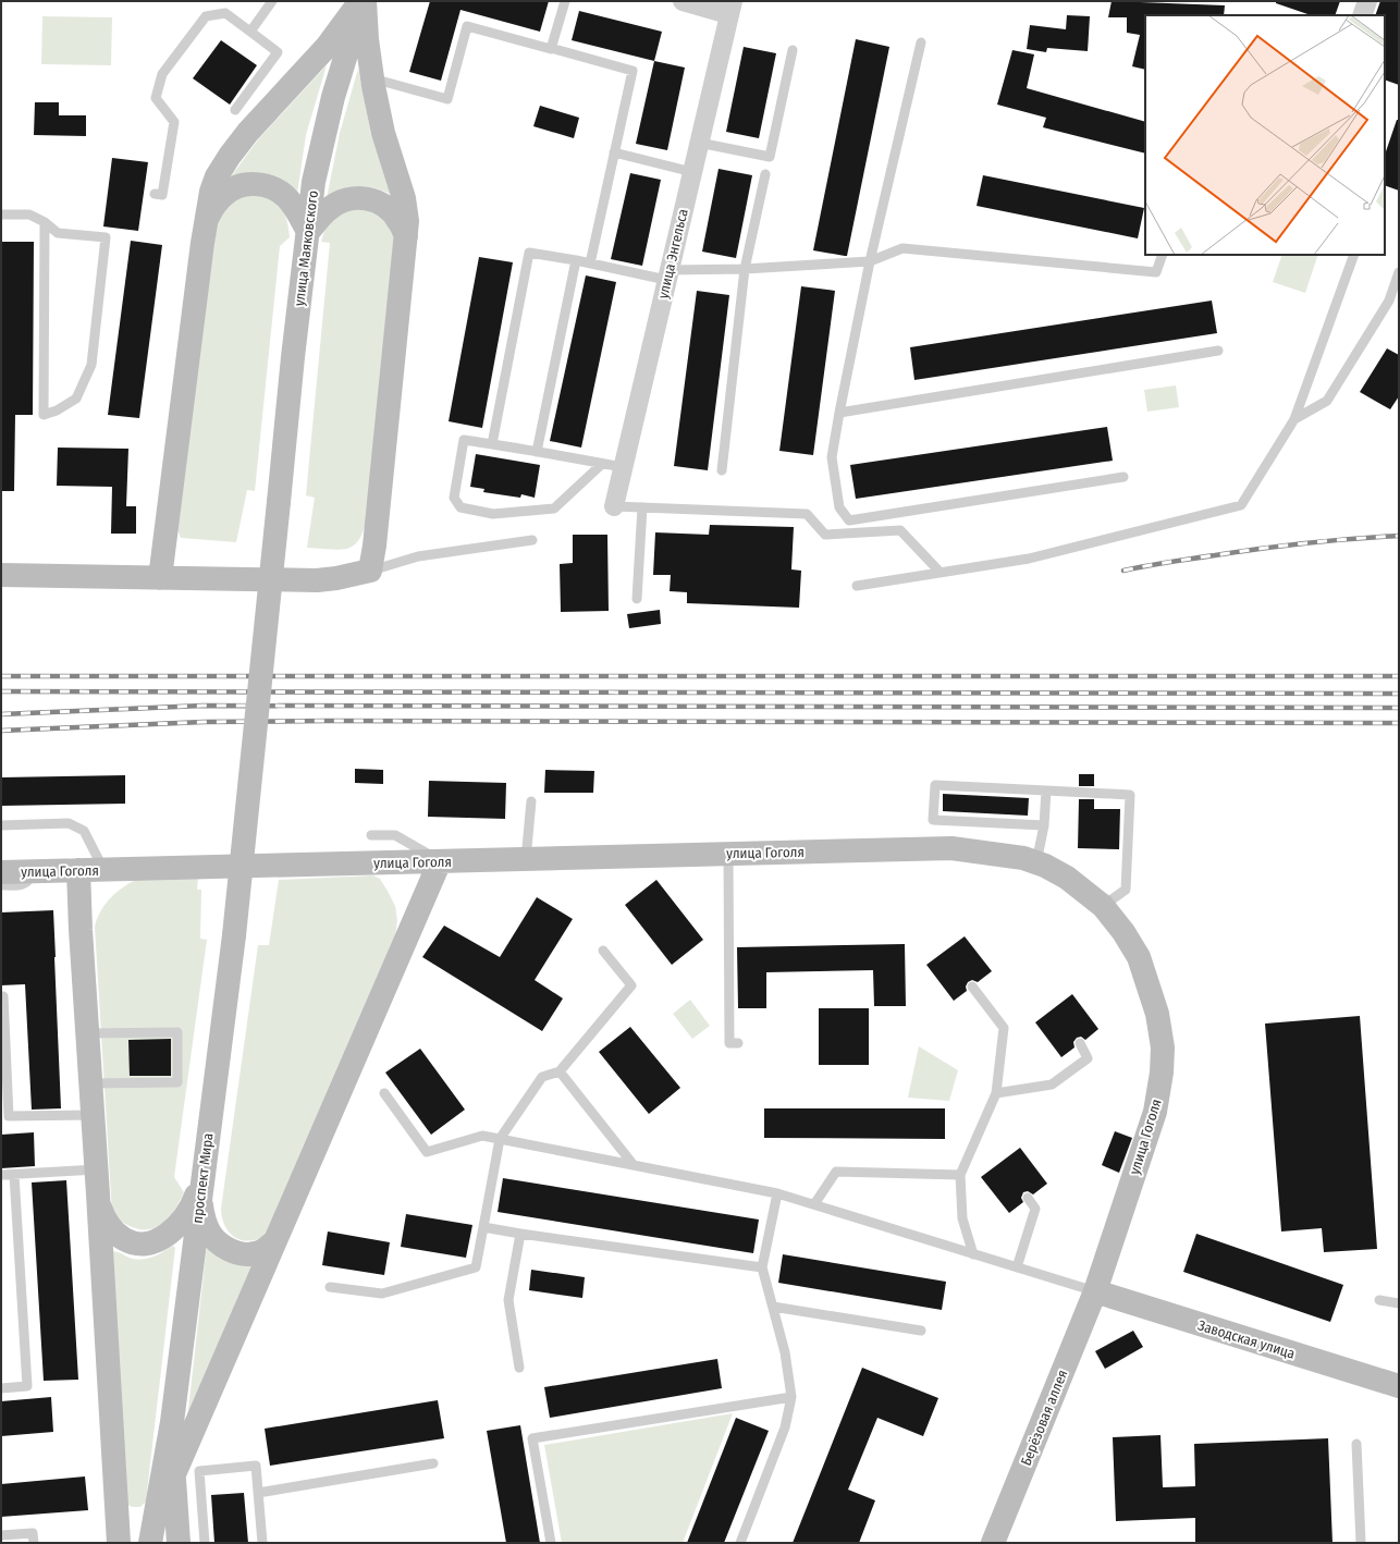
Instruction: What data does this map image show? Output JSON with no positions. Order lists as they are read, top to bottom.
{
  "streets": {
    "street": [
      "улица Маяковского",
      "улица Энгельса",
      "улица Гоголя",
      "проспект Мира",
      "Заводская улица",
      "Берёзовая аллея"
    ]
  },
  "crossings": [
    ["улица Маяковского", "проспект Мира"],
    ["улица Гоголя", "Заводская улица"],
    ["улица Гоголя", "Берёзовая аллея"],
    ["Заводская улица", "Берёзовая аллея"]
  ]
}
